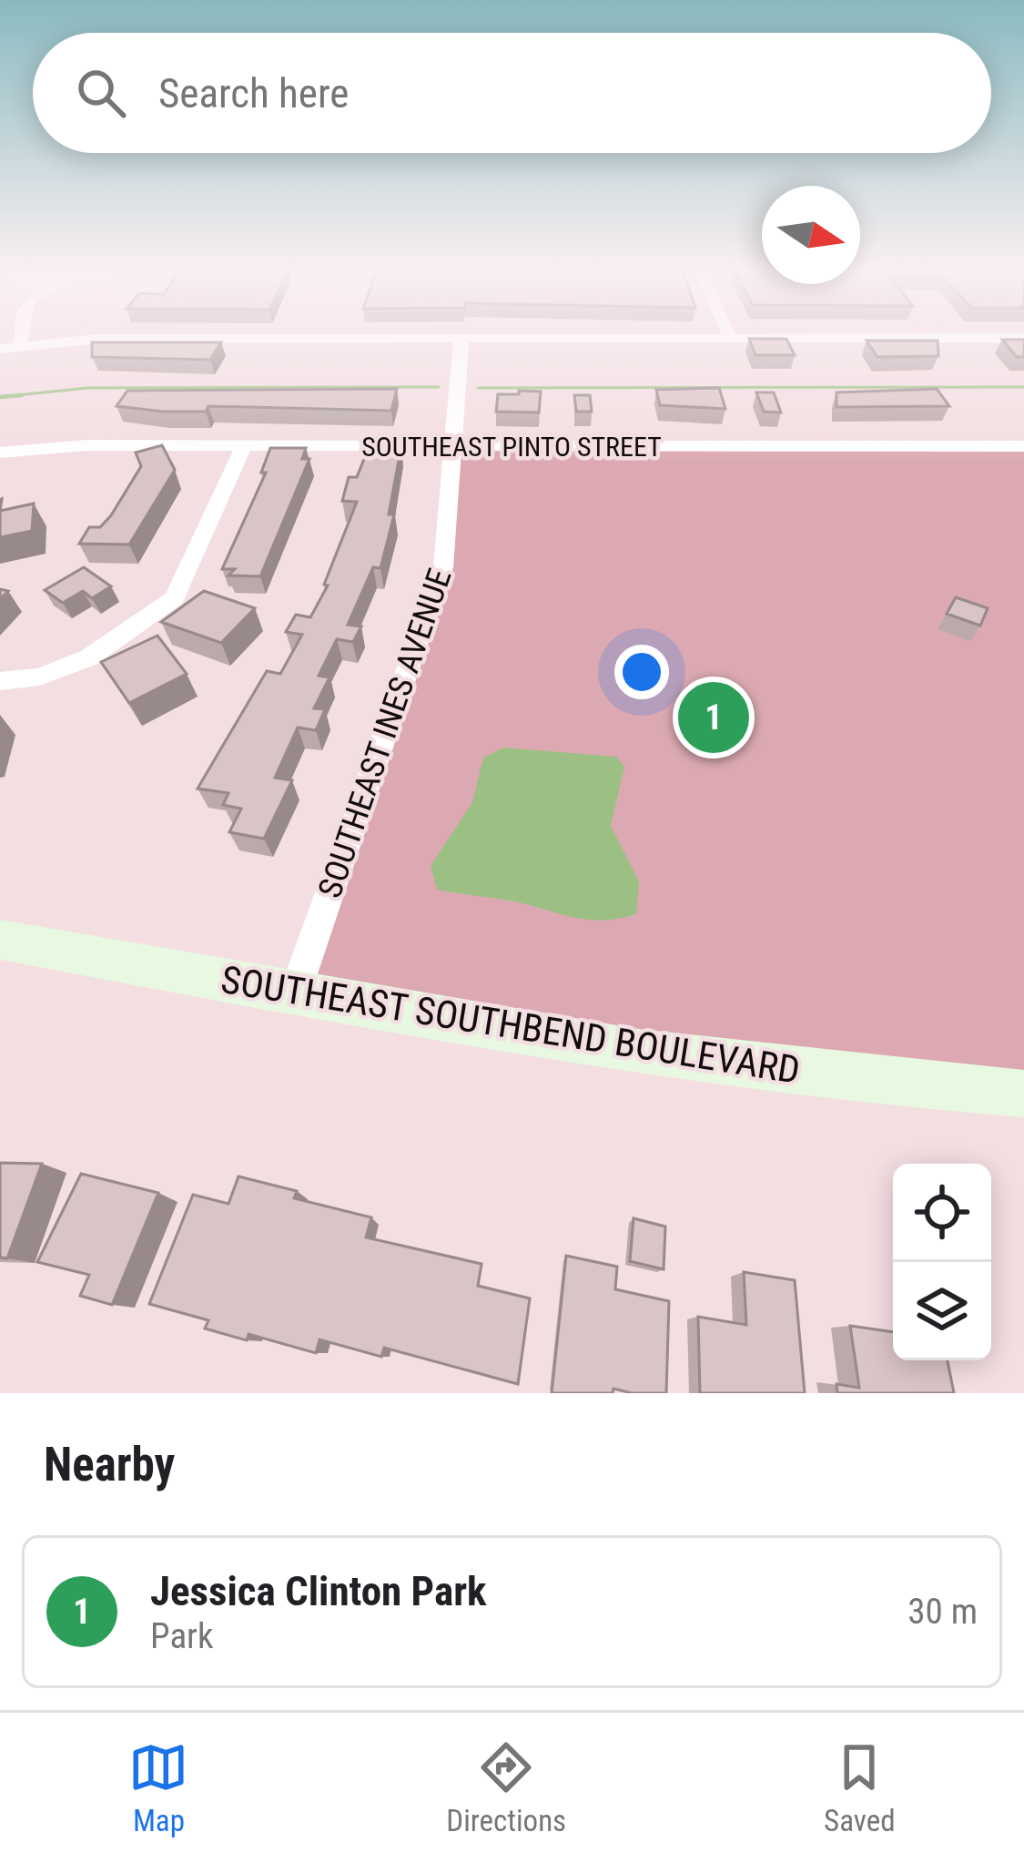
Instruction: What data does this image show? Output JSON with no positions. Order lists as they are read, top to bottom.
{
  "streets": {
    "street": ["SOUTHEAST PINTO STREET", "SOUTHEAST INES AVENUE", "SOUTHEAST SOUTHBEND BOULEVARD"]
  },
  "crossings": [
    ["SOUTHEAST PINTO STREET", "SOUTHEAST INES AVENUE"],
    ["SOUTHEAST INES AVENUE", "SOUTHEAST SOUTHBEND BOULEVARD"]
  ],
  "north": "right",
  "page": {
    "search": "Search here",
    "pins": "1",
    "heading": "Nearby",
    "list": [
      {
        "mark": "1",
        "name": "Jessica Clinton Park",
        "note": "Park",
        "value": "30 m"
      }
    ],
    "nav": ["Map", "Directions", "Saved"]
  }
}
